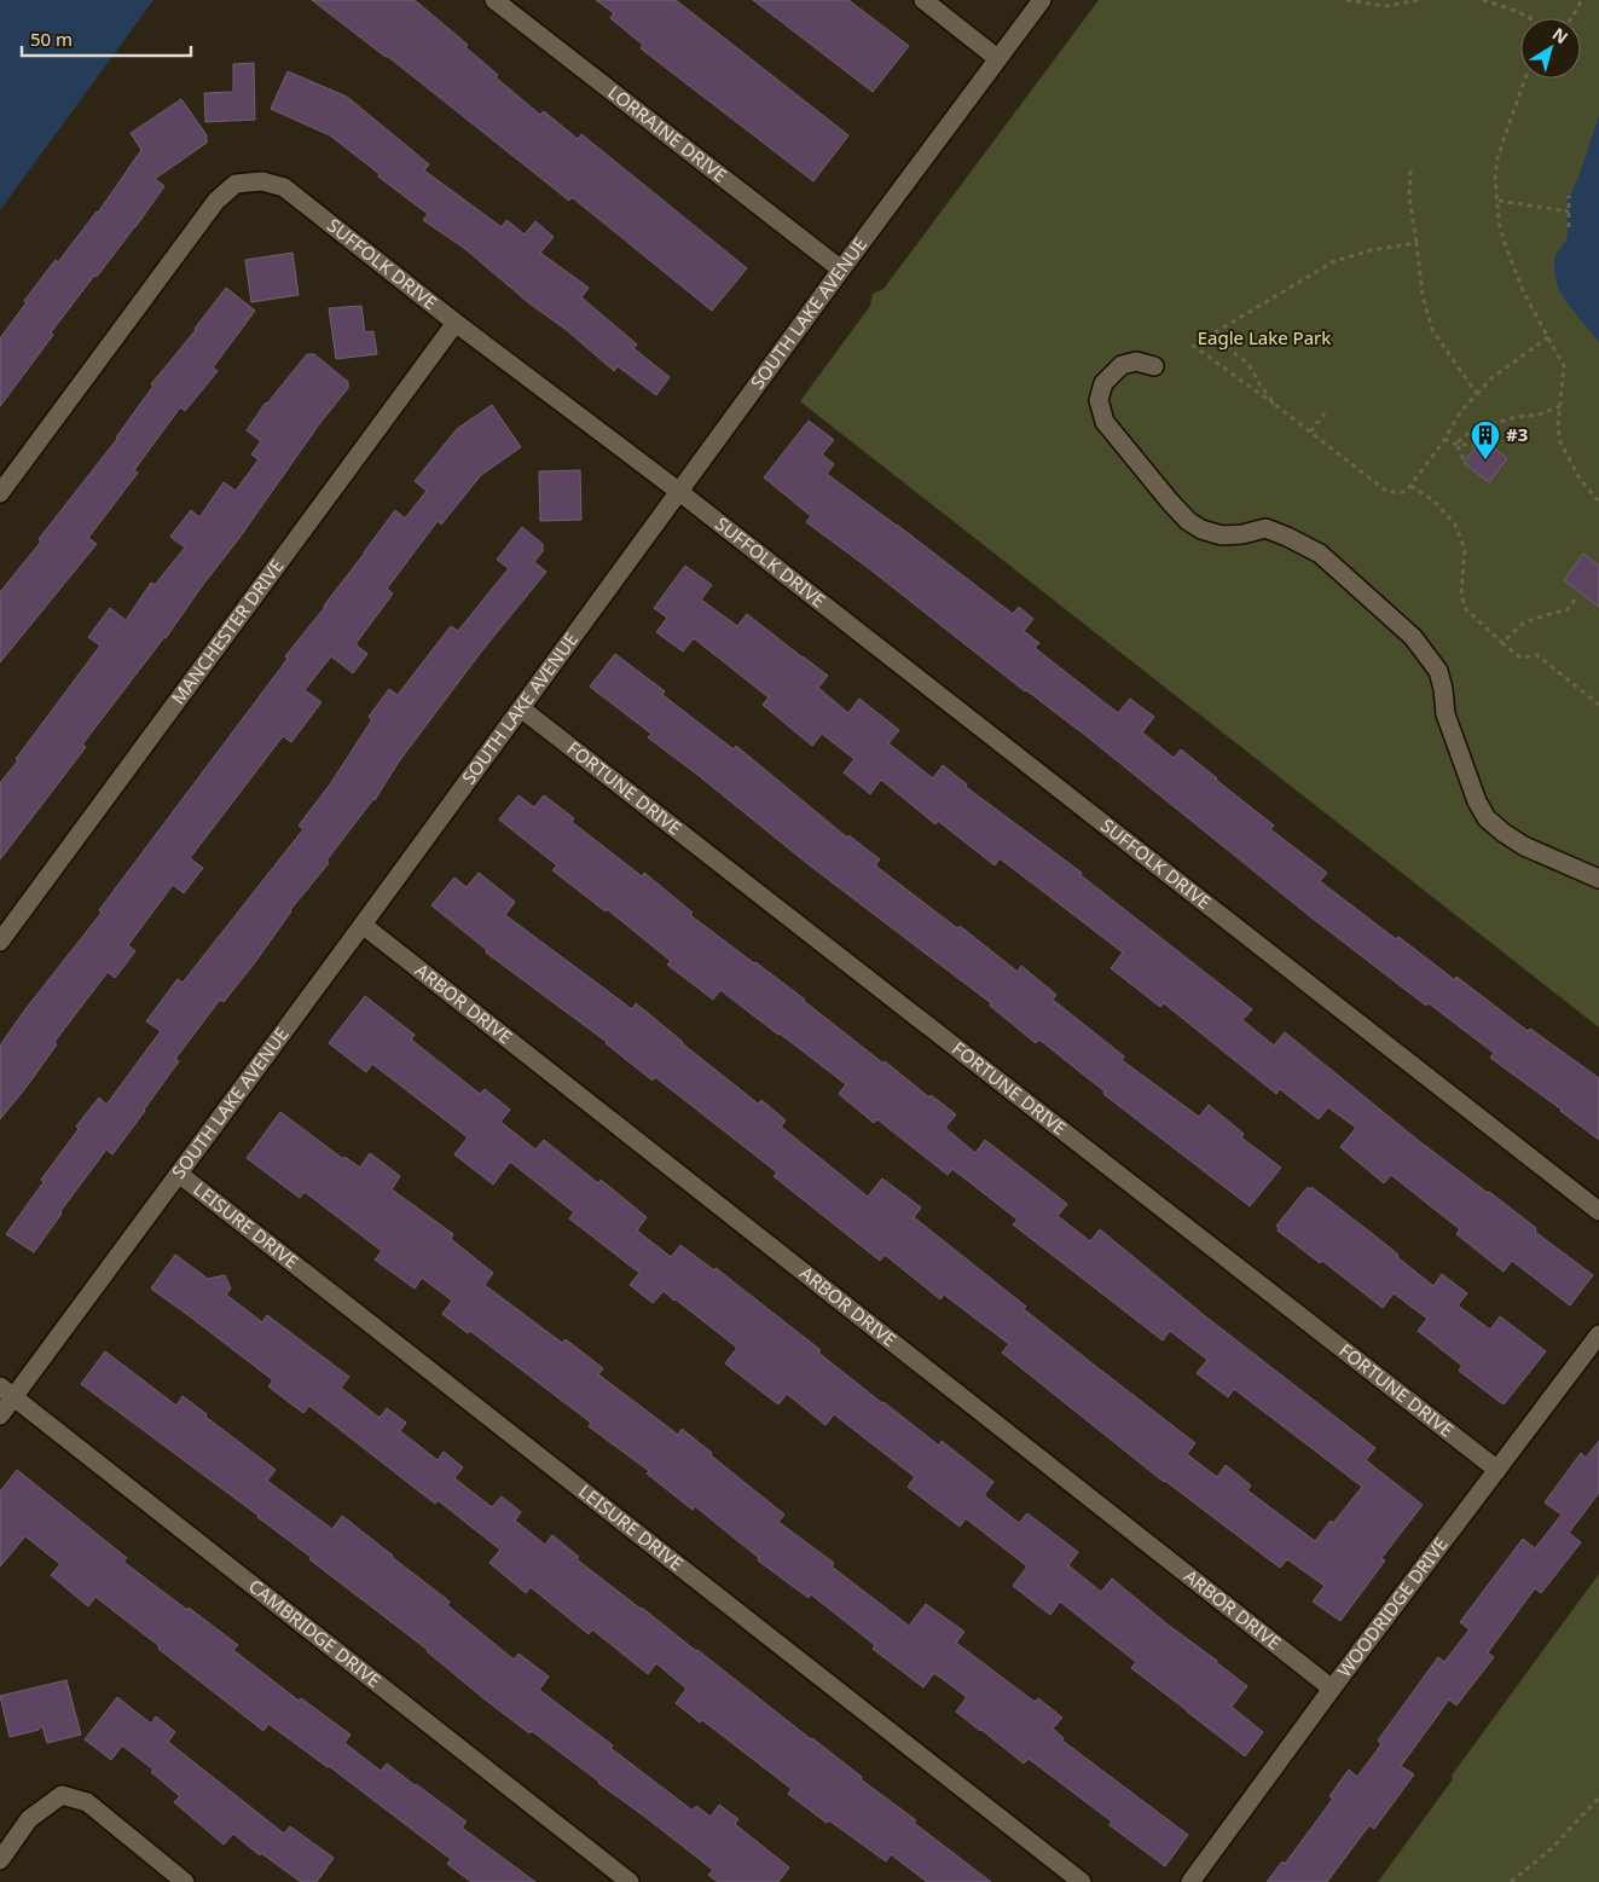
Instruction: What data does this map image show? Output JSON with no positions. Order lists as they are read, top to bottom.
{
  "streets": {
    "street": [
      "LORRAINE DRIVE",
      "SUFFOLK DRIVE",
      "SOUTH LAKE AVENUE",
      "MANCHESTER DRIVE",
      "FORTUNE DRIVE",
      "ARBOR DRIVE",
      "LEISURE DRIVE",
      "WOODRIDGE DRIVE",
      "CAMBRIDGE DRIVE"
    ]
  },
  "crossings": [
    ["LORRAINE DRIVE", "SOUTH LAKE AVENUE"],
    ["SUFFOLK DRIVE", "SOUTH LAKE AVENUE"],
    ["SUFFOLK DRIVE", "MANCHESTER DRIVE"],
    ["SOUTH LAKE AVENUE", "FORTUNE DRIVE"],
    ["SOUTH LAKE AVENUE", "ARBOR DRIVE"],
    ["SOUTH LAKE AVENUE", "LEISURE DRIVE"],
    ["SOUTH LAKE AVENUE", "CAMBRIDGE DRIVE"],
    ["FORTUNE DRIVE", "WOODRIDGE DRIVE"],
    ["ARBOR DRIVE", "WOODRIDGE DRIVE"]
  ],
  "parks": ["Eagle Lake Park"],
  "places": {
    "building": ["#3"]
  },
  "scale_bar": "50 m",
  "north": "top right"
}
